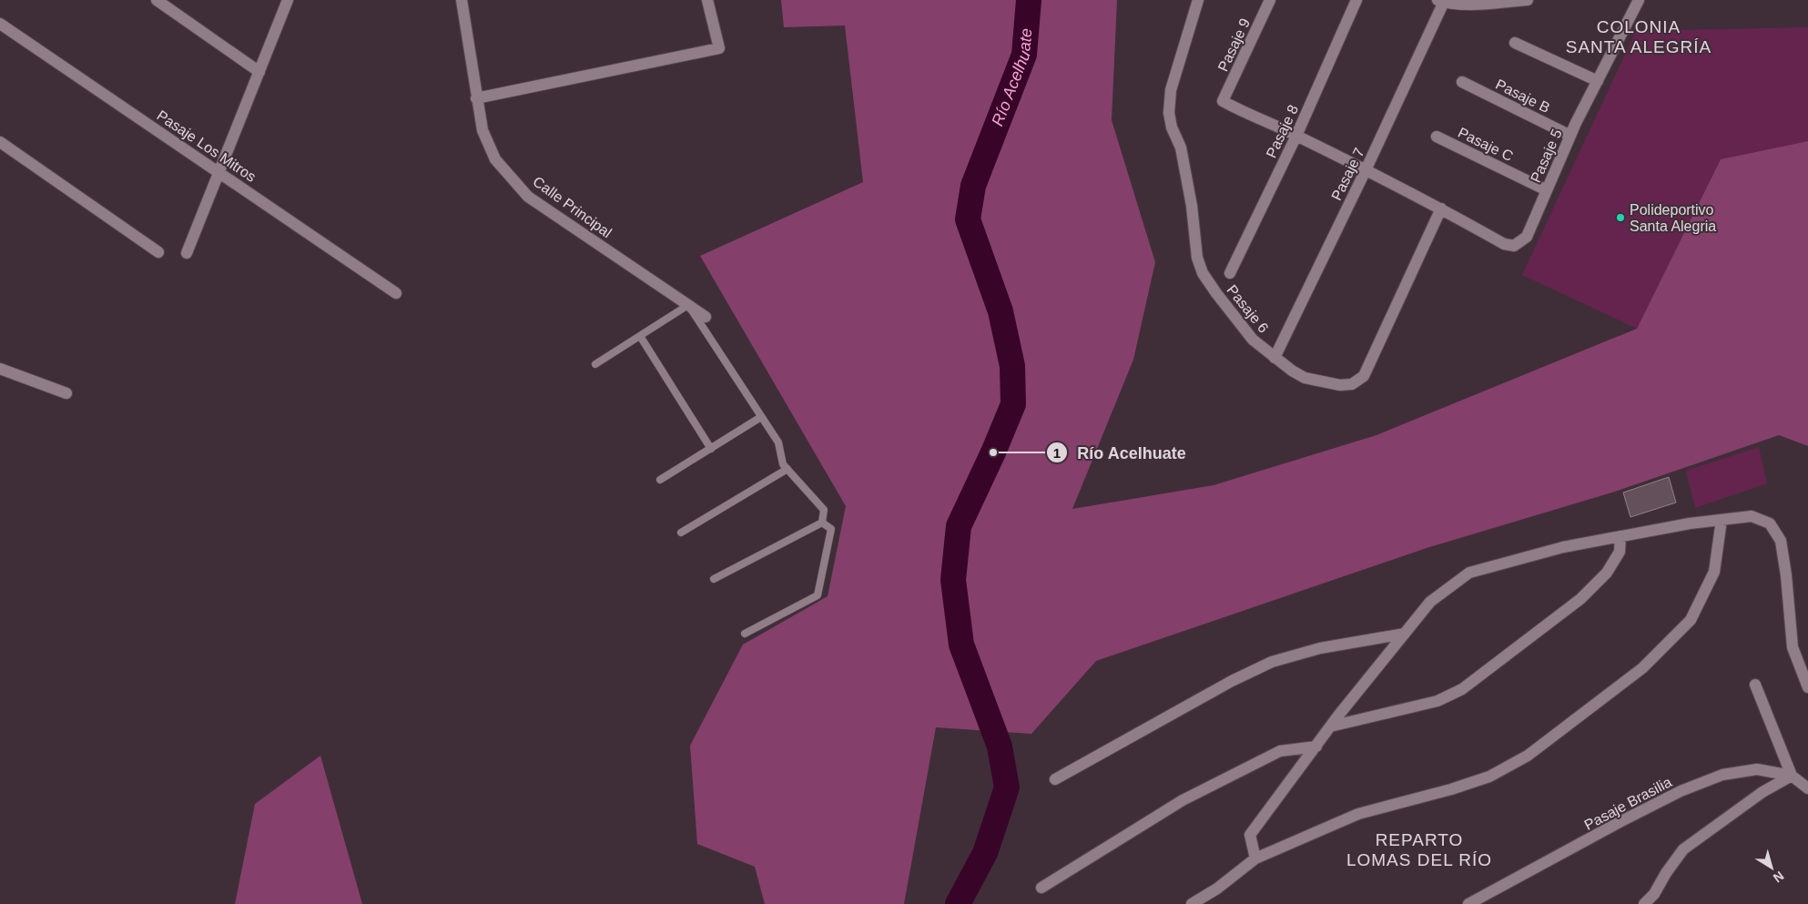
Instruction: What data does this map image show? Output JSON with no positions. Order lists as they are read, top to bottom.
{
  "streets": {
    "street": [
      "Pasaje 9",
      "Pasaje B",
      "Pasaje 8",
      "Pasaje C",
      "Pasaje Los Mitros",
      "Pasaje 5",
      "Pasaje 7",
      "Calle Principal",
      "Pasaje 6",
      "Pasaje Brasilia"
    ]
  },
  "crossings": [
    ["Pasaje 9", "Pasaje 8"],
    ["Pasaje B", "Pasaje 5"],
    ["Pasaje C", "Pasaje 5"],
    ["Pasaje 5", "Pasaje 6"],
    ["Pasaje 7", "Pasaje 6"]
  ],
  "districts": ["COLONIA SANTA ALEGRÍA", "REPARTO LOMAS DEL RÍO"],
  "water": ["Río Acelhuate"],
  "places": ["Polideportivo Santa Alegria", "Río Acelhuate"],
  "north": "bottom right"
}
